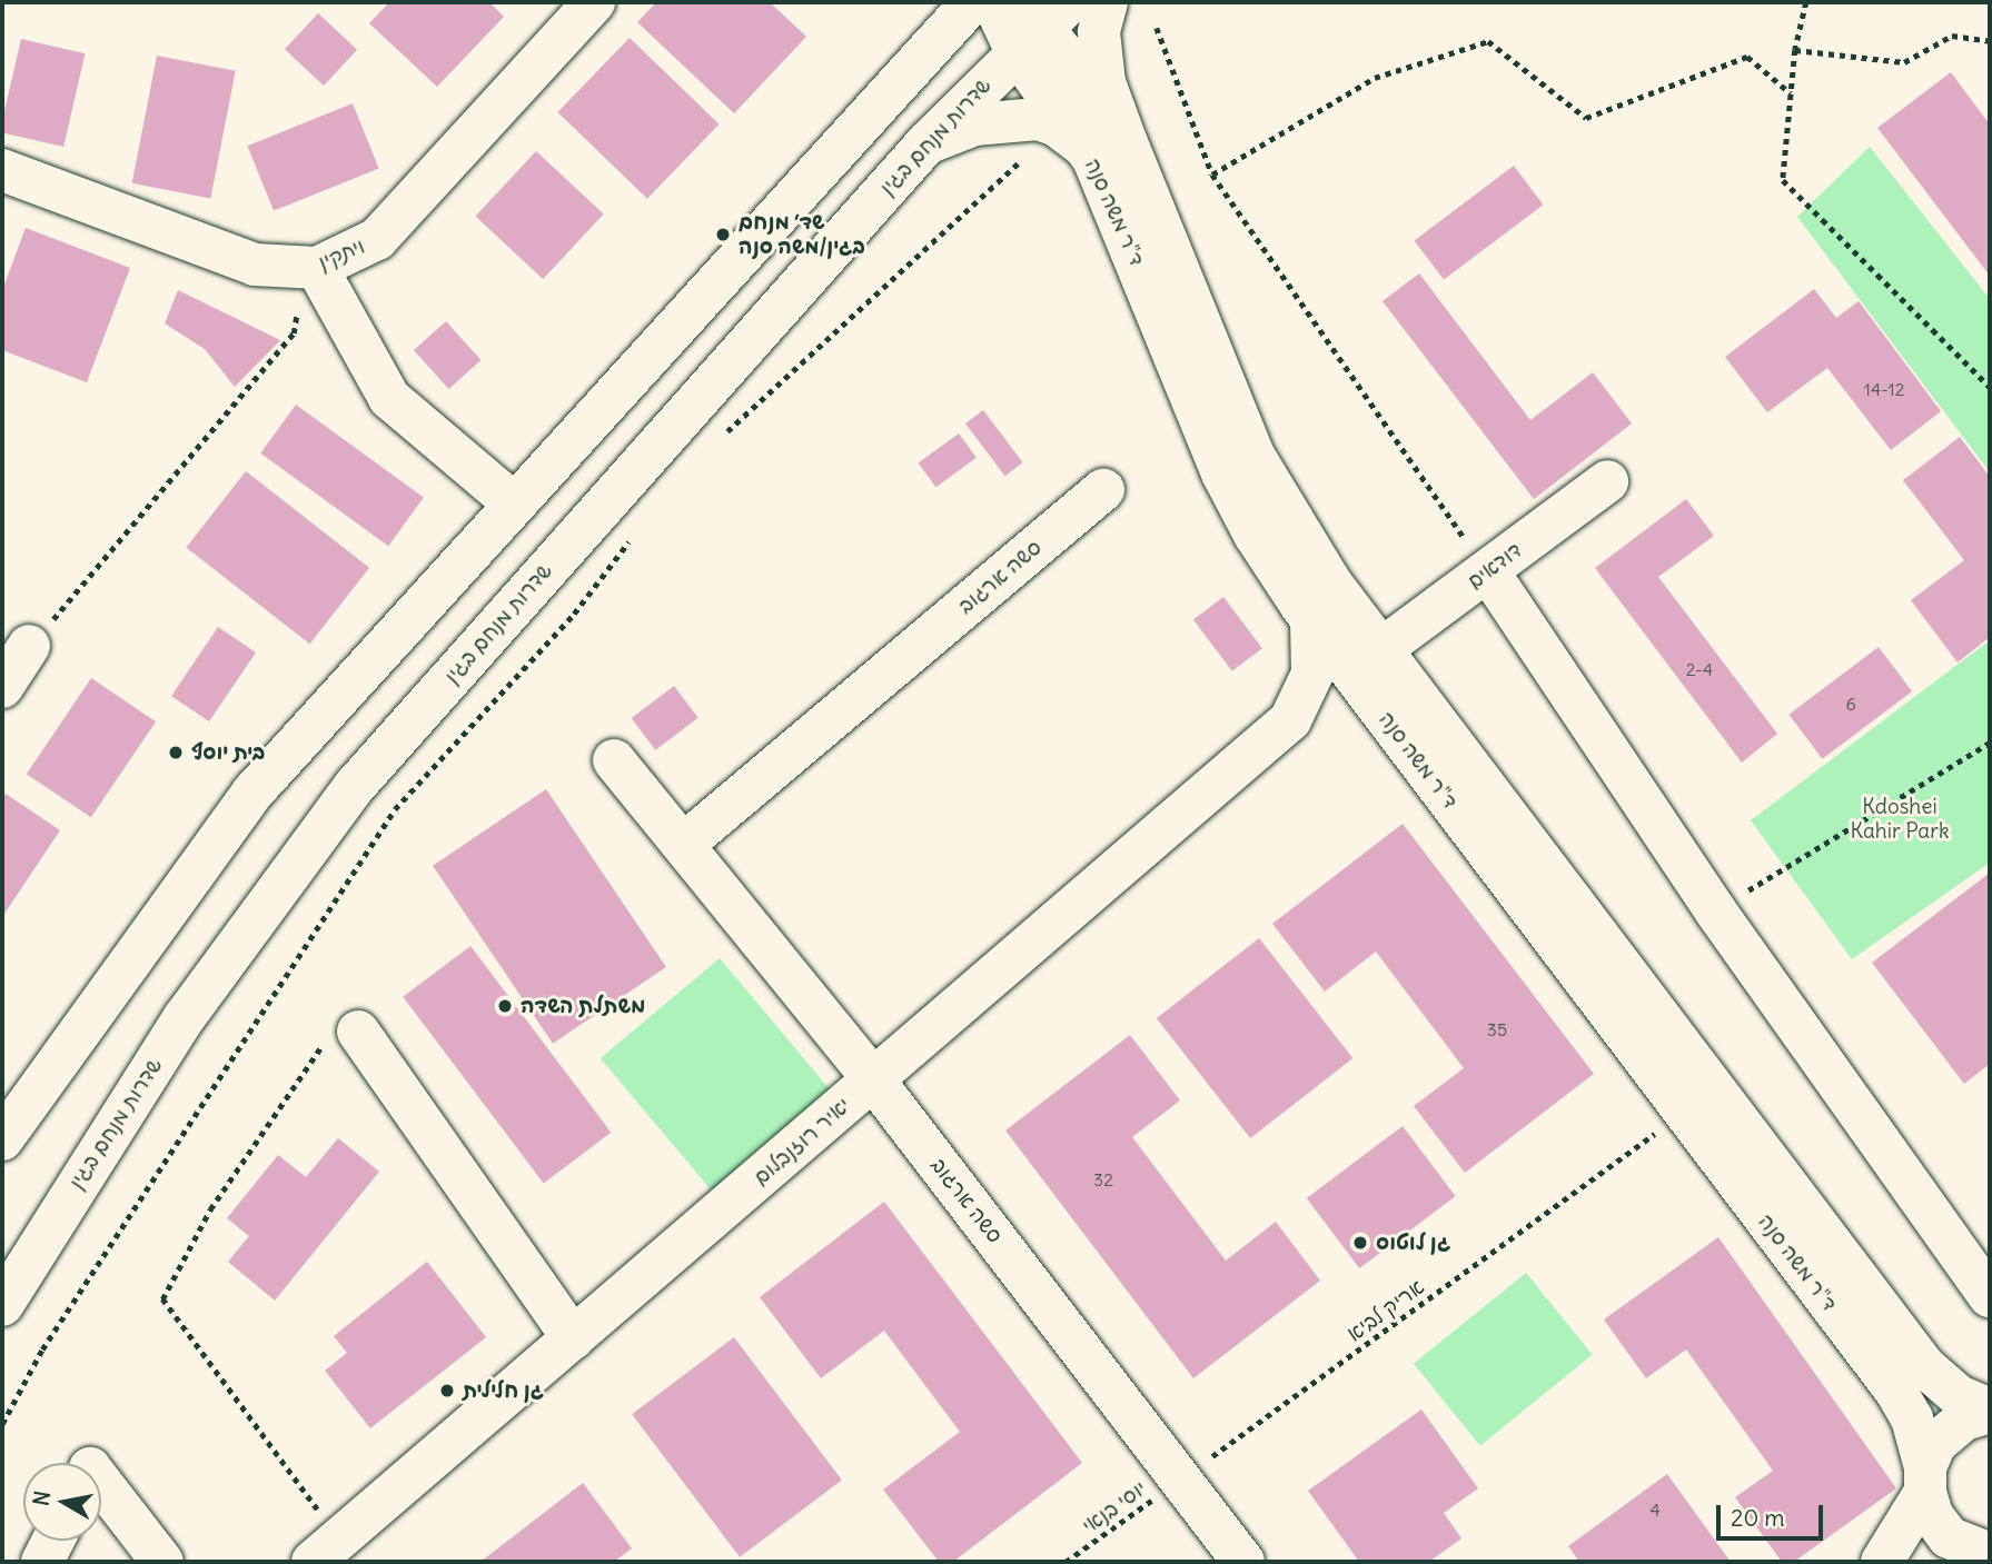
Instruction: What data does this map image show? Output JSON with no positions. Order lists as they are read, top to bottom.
{
  "streets": {
    "street": [
      "שדרות מנחם בגין",
      "ד\"ר משה סנה",
      "ויתקין",
      "דודאים",
      "סשה ארגוב",
      "יאיר רוזנבלום"
    ],
    "path": ["אריק לביא", "יוסי בנאי"]
  },
  "crossings": [
    ["שדרות מנחם בגין", "ד\"ר משה סנה"],
    ["ד\"ר משה סנה", "דודאים"],
    ["ד\"ר משה סנה", "יאיר רוזנבלום"],
    ["ד\"ר משה סנה", "אריק לביא"],
    ["סשה ארגוב", "יאיר רוזנבלום"],
    ["סשה ארגוב", "אריק לביא"],
    ["סשה ארגוב", "יוסי בנאי"],
    ["אריק לביא", "יוסי בנאי"]
  ],
  "parks": ["Kdoshei Kahir Park"],
  "places": [
    "שד׳ מנחם בגין/משה סנה",
    "בית יוסף",
    "משתלת השדה",
    "גן לוטוס",
    "גן חלילית"
  ],
  "house_numbers": [
    "14-12",
    "2-4",
    "6",
    "35",
    "32",
    "4"
  ],
  "scale_bar": "20 m",
  "north": "left"
}
